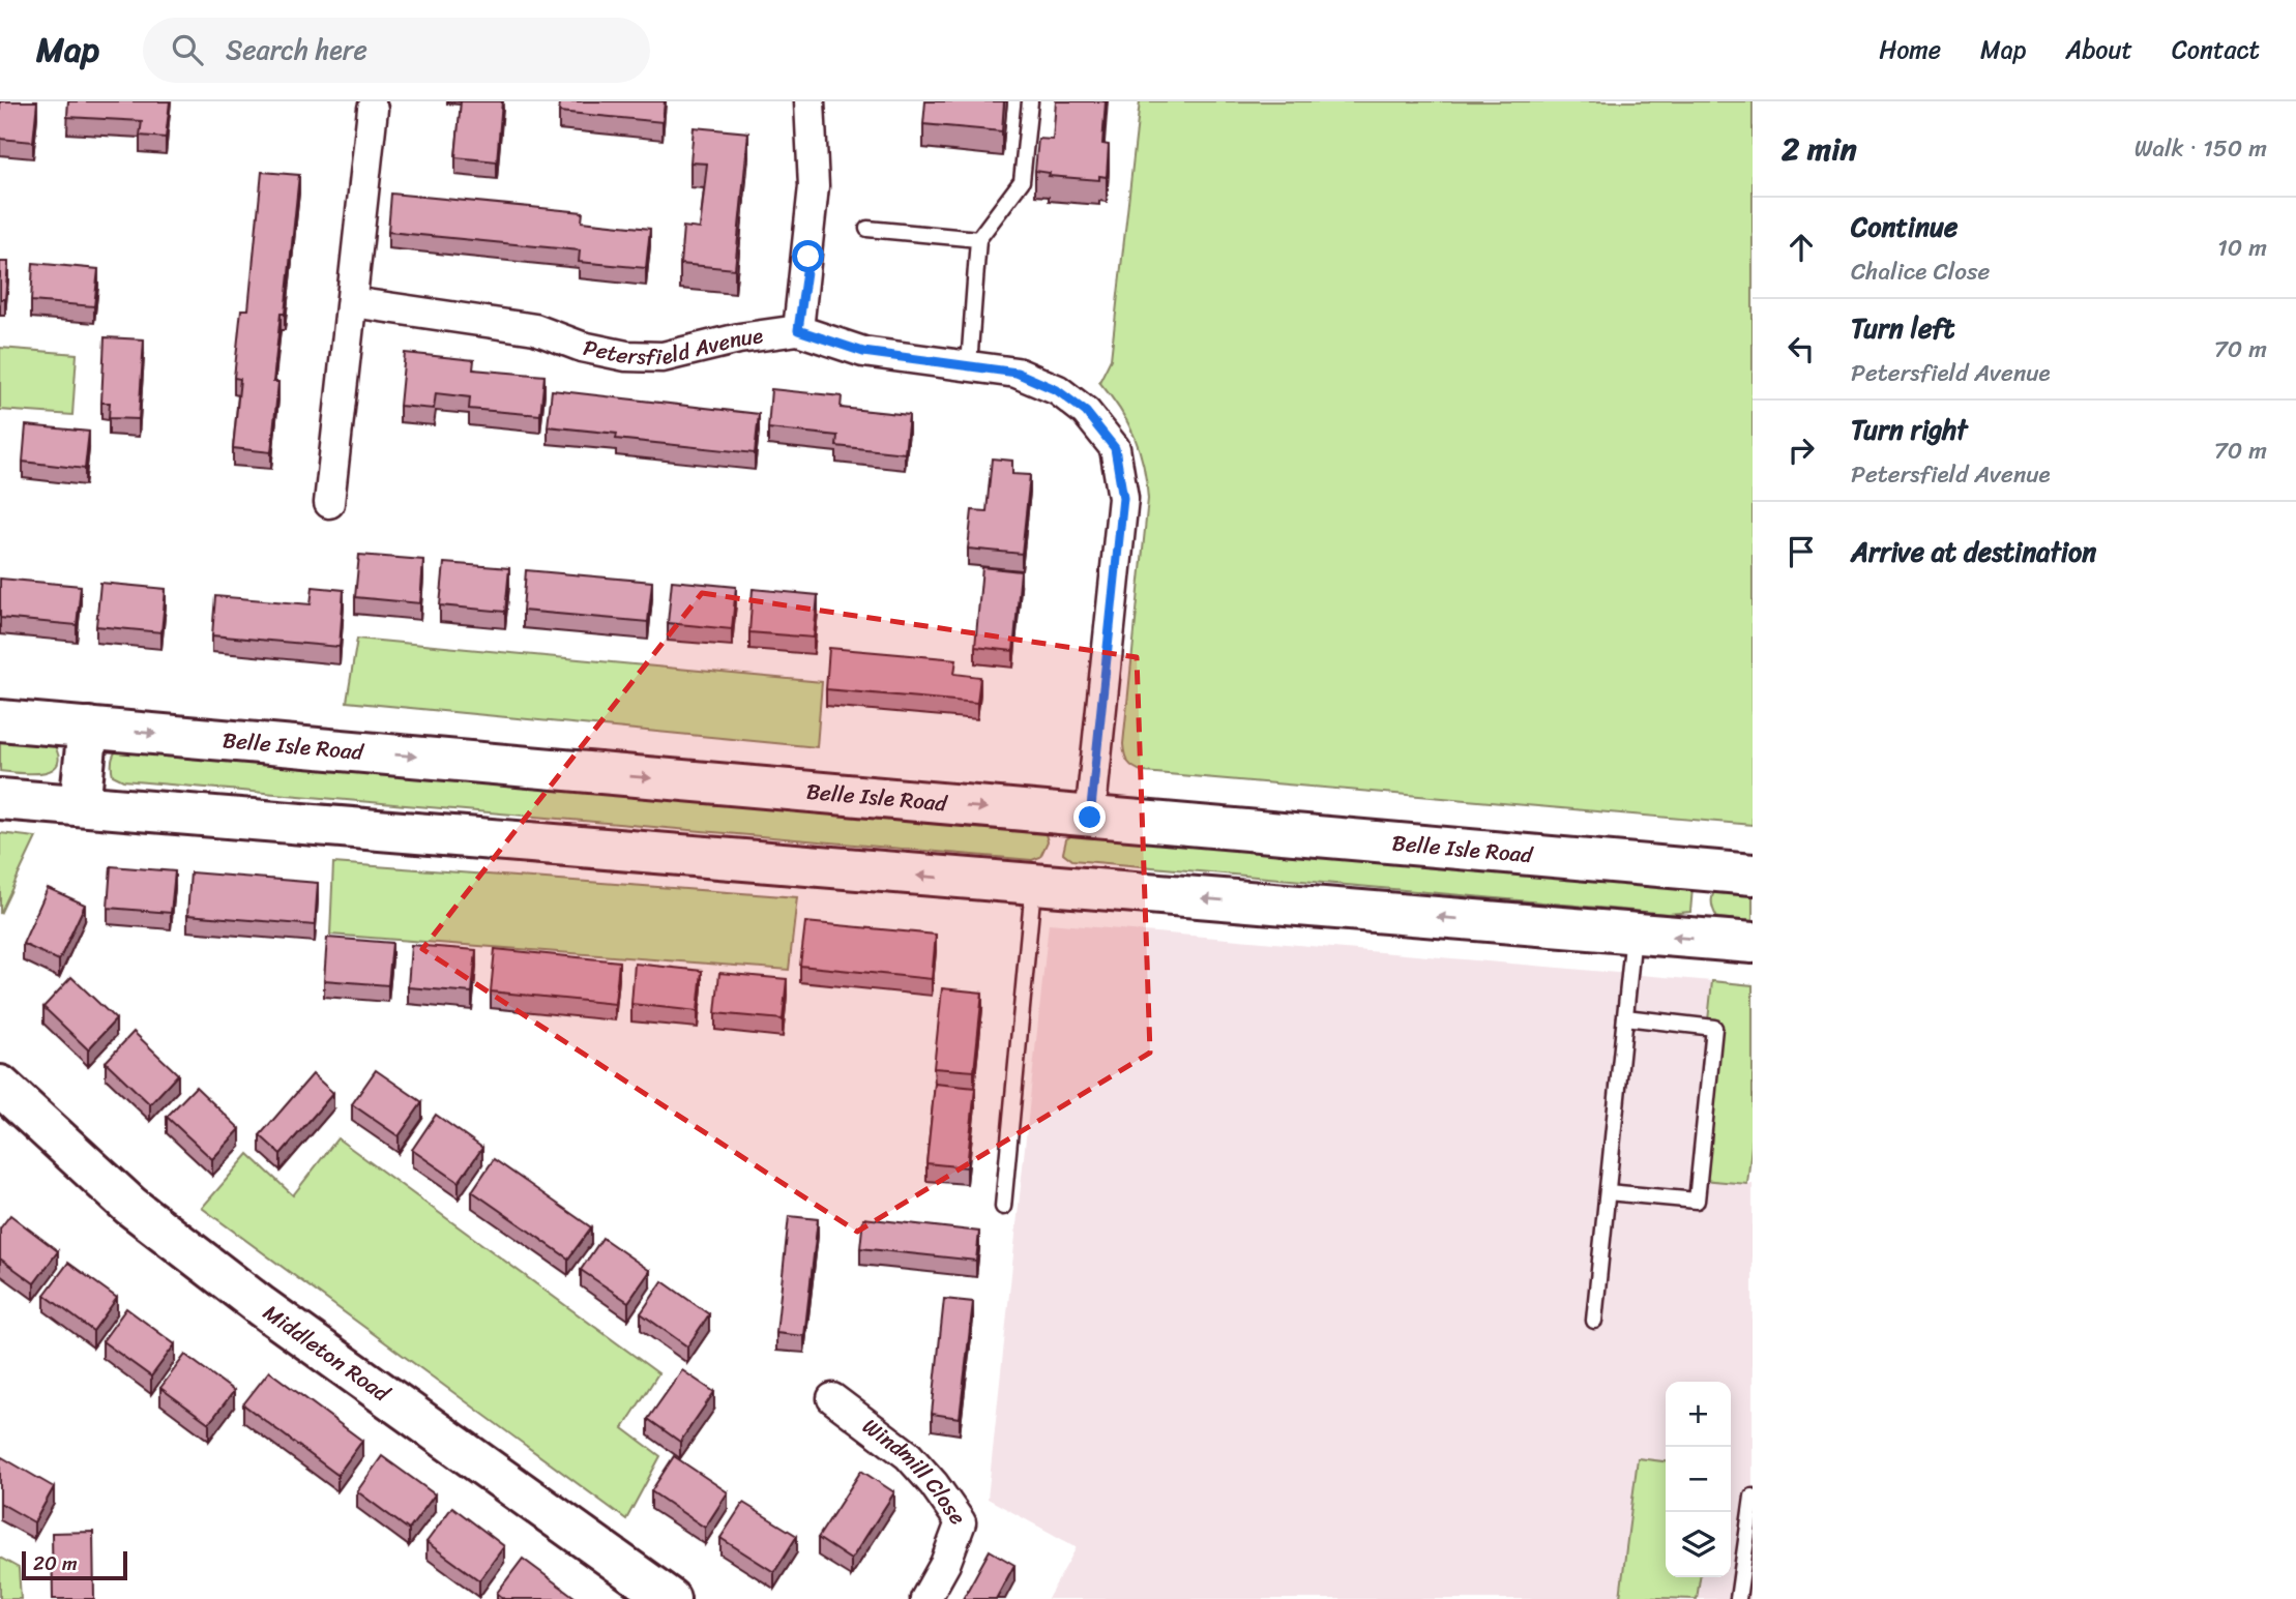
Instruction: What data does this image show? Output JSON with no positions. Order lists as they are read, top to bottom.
{
  "streets": {
    "street": [
      "Petersfield Avenue",
      "Belle Isle Road",
      "Middleton Road",
      "Windmill Close"
    ]
  },
  "crossings": [
    ["Petersfield Avenue", "Belle Isle Road"]
  ],
  "scale_bar": "20 m",
  "page": {
    "header": "Map",
    "search": "Search here",
    "nav": [
      "Home",
      "Map",
      "About",
      "Contact"
    ],
    "heading": ["2 min", "Walk · 150 m"],
    "list": [
      ["Continue", "Chalice Close", "10 m"],
      ["Turn left", "Petersfield Avenue", "70 m"],
      ["Turn right", "Petersfield Avenue", "70 m"],
      "Arrive at destination"
    ],
    "map_buttons": ["+", "−"],
    "scale": "20 m"
  }
}
